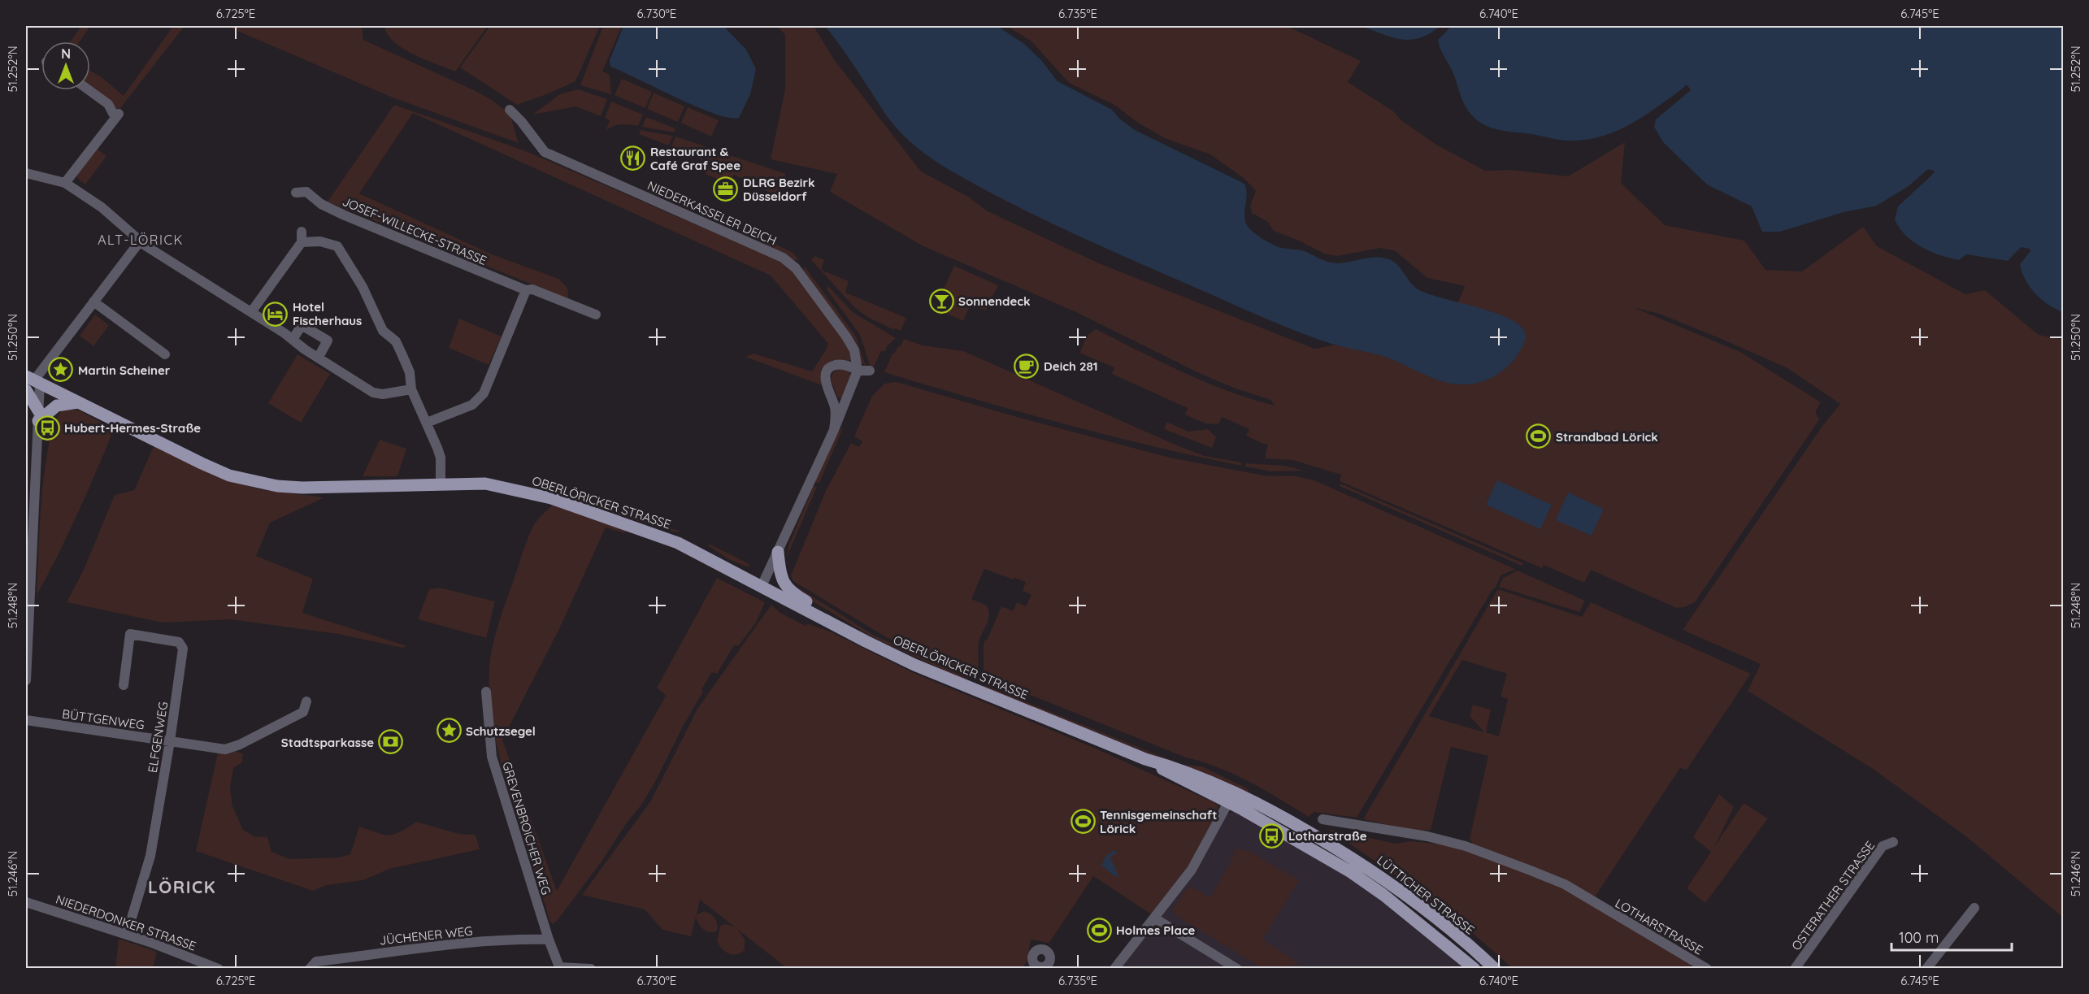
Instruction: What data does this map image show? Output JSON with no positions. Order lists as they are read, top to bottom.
{
  "streets": {
    "main road": ["OBERLÖRICKER STRASSE", "LÜTTICHER STRASSE"],
    "street": [
      "NIEDERKASSELER DEICH",
      "JOSEF-WILLECKE-STRASSE",
      "BÜTTGENWEG",
      "ELFGENWEG",
      "GREVENBROICHER WEG",
      "OSTERATHER STRASSE",
      "NIEDERDONKER STRASSE",
      "LOTHARSTRASSE",
      "JÜCHENER WEG"
    ]
  },
  "crossings": [
    ["OBERLÖRICKER STRASSE", "LÜTTICHER STRASSE"],
    ["BÜTTGENWEG", "ELFGENWEG"],
    ["ELFGENWEG", "NIEDERDONKER STRASSE"],
    ["GREVENBROICHER WEG", "JÜCHENER WEG"]
  ],
  "districts": ["ALT-LÖRICK", "LÖRICK"],
  "places": {
    "restaurant": ["Restaurant & Café Graf Spee"],
    "office": ["DLRG Bezirk Düsseldorf"],
    "bar": ["Sonnendeck"],
    "hotel": ["Hotel Fischerhaus"],
    "cafe": ["Deich 281"],
    "place": ["Martin Scheiner", "Schutzsegel"],
    "bus stop": ["Hubert-Hermes-Straße", "Lotharstraße"],
    "sports": ["Strandbad Lörick", "Tennisgemeinschaft Lörick", "Holmes Place"],
    "bank": ["Stadtsparkasse"]
  },
  "scale_bar": "100 m",
  "north": "top",
  "coordinates": [
    "6.725°E",
    "6.730°E",
    "6.735°E",
    "6.740°E",
    "6.745°E",
    "51.252°N",
    "51.250°N",
    "51.248°N",
    "51.246°N"
  ]
}
